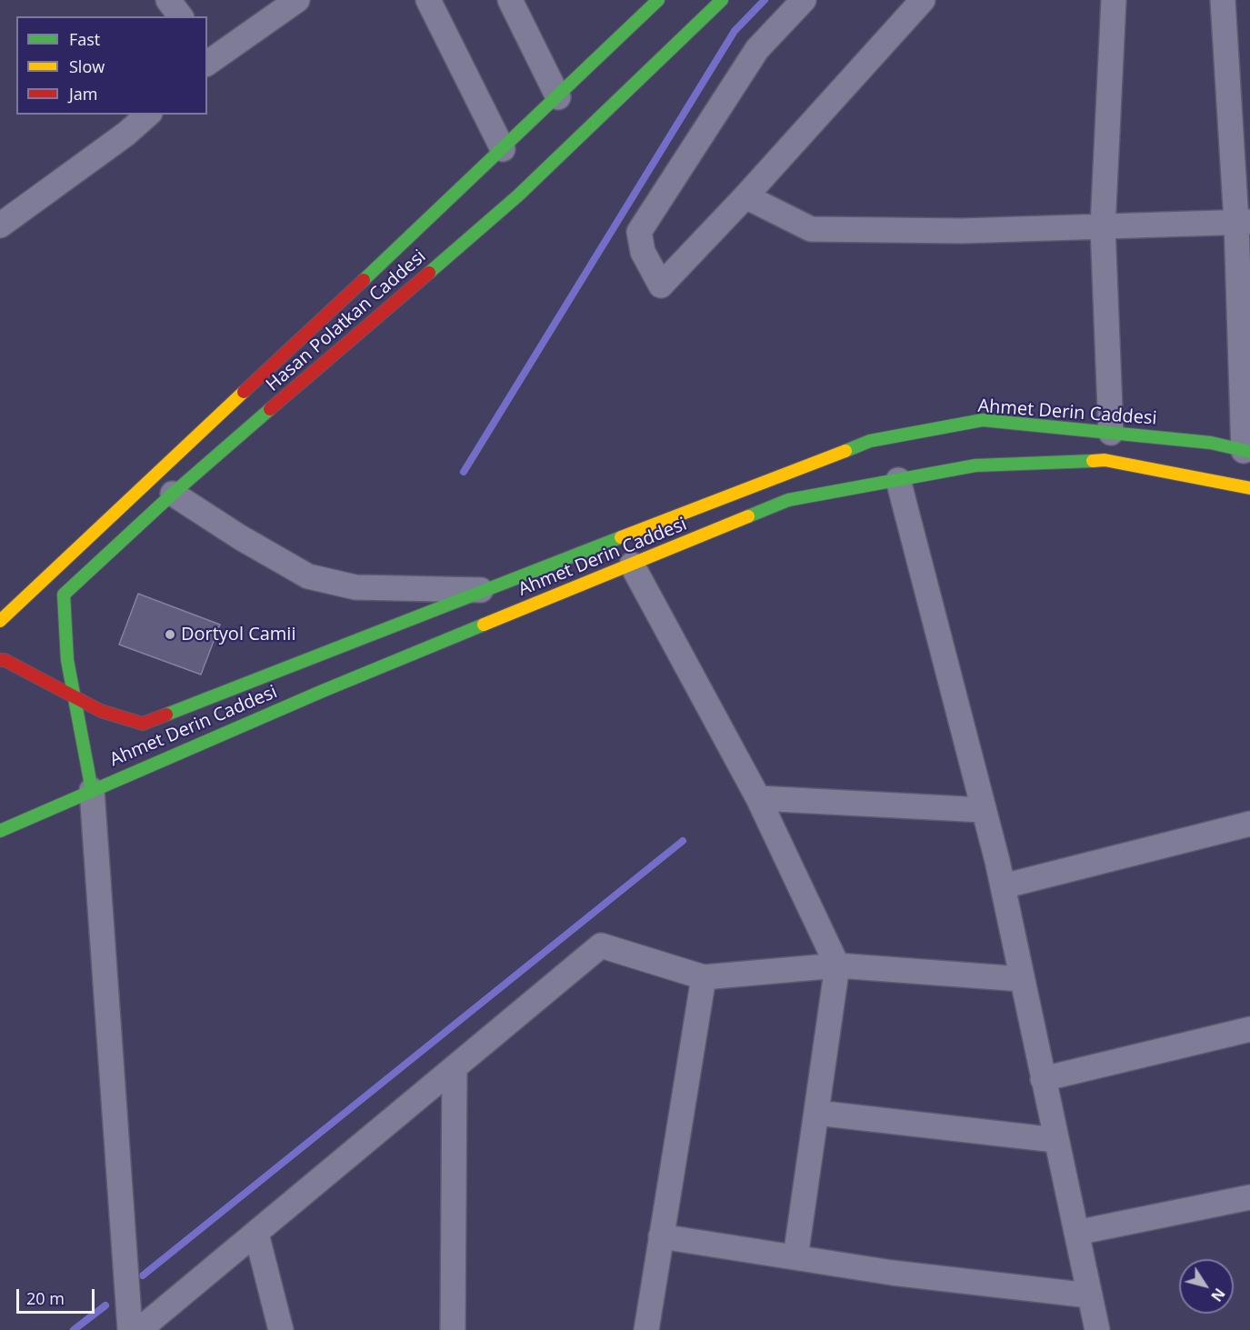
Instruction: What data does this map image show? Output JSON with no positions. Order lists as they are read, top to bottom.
{
  "streets": {
    "main road": ["Hasan Polatkan Caddesi", "Ahmet Derin Caddesi"]
  },
  "crossings": [
    ["Hasan Polatkan Caddesi", "Ahmet Derin Caddesi"]
  ],
  "places": ["Dortyol Camii"],
  "legend": ["Fast", "Slow", "Jam"],
  "scale_bar": "20 m",
  "north": "bottom right"
}
